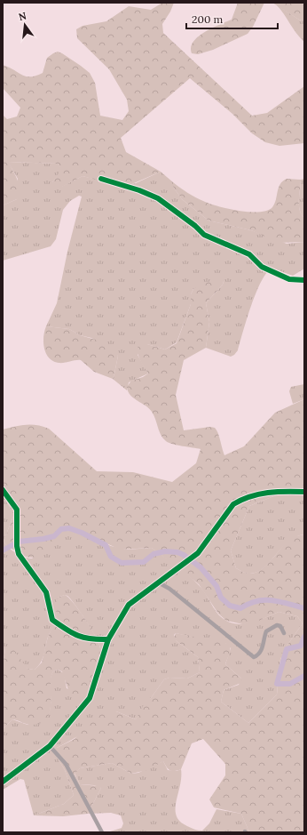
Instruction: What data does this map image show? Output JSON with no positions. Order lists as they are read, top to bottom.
{
  "scale_bar": "200 m",
  "north": "top"
}
